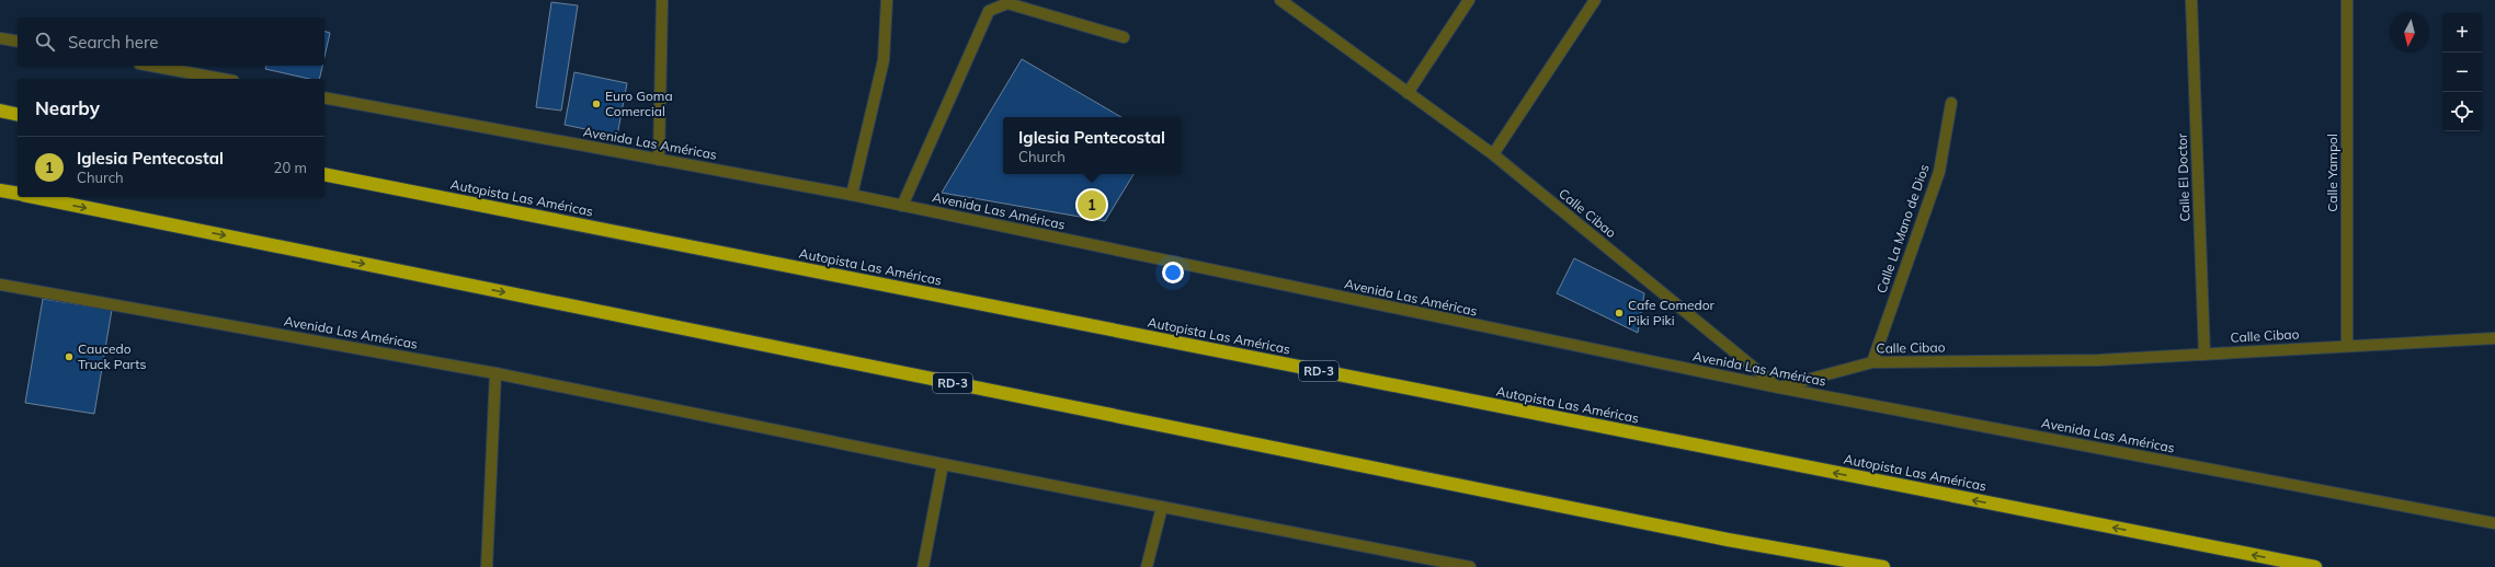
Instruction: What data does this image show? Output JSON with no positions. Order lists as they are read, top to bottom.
{
  "streets": {
    "highway": ["Autopista Las Américas", "RD-3"],
    "street": [
      "Avenida Las Américas",
      "Calle Yampol",
      "Calle El Doctor",
      "Calle Cibao",
      "Calle La Mano de Dios"
    ]
  },
  "crossings": [
    ["Avenida Las Américas", "Calle Cibao"],
    ["Calle Yampol", "Calle Cibao"],
    ["Calle El Doctor", "Calle Cibao"],
    ["Calle Cibao", "Calle La Mano de Dios"]
  ],
  "places": ["Euro Goma Comercial", "Cafe Comedor Piki Piki", "Caucedo Truck Parts"],
  "north": "bottom",
  "page": {
    "map_buttons": ["+", "−"],
    "search": "Search here",
    "heading": "Nearby",
    "popup": ["Iglesia Pentecostal", "Church"],
    "list": [
      {
        "mark": "1",
        "name": "Iglesia Pentecostal",
        "note": "Church",
        "value": "20 m"
      }
    ],
    "pins": "1"
  }
}
